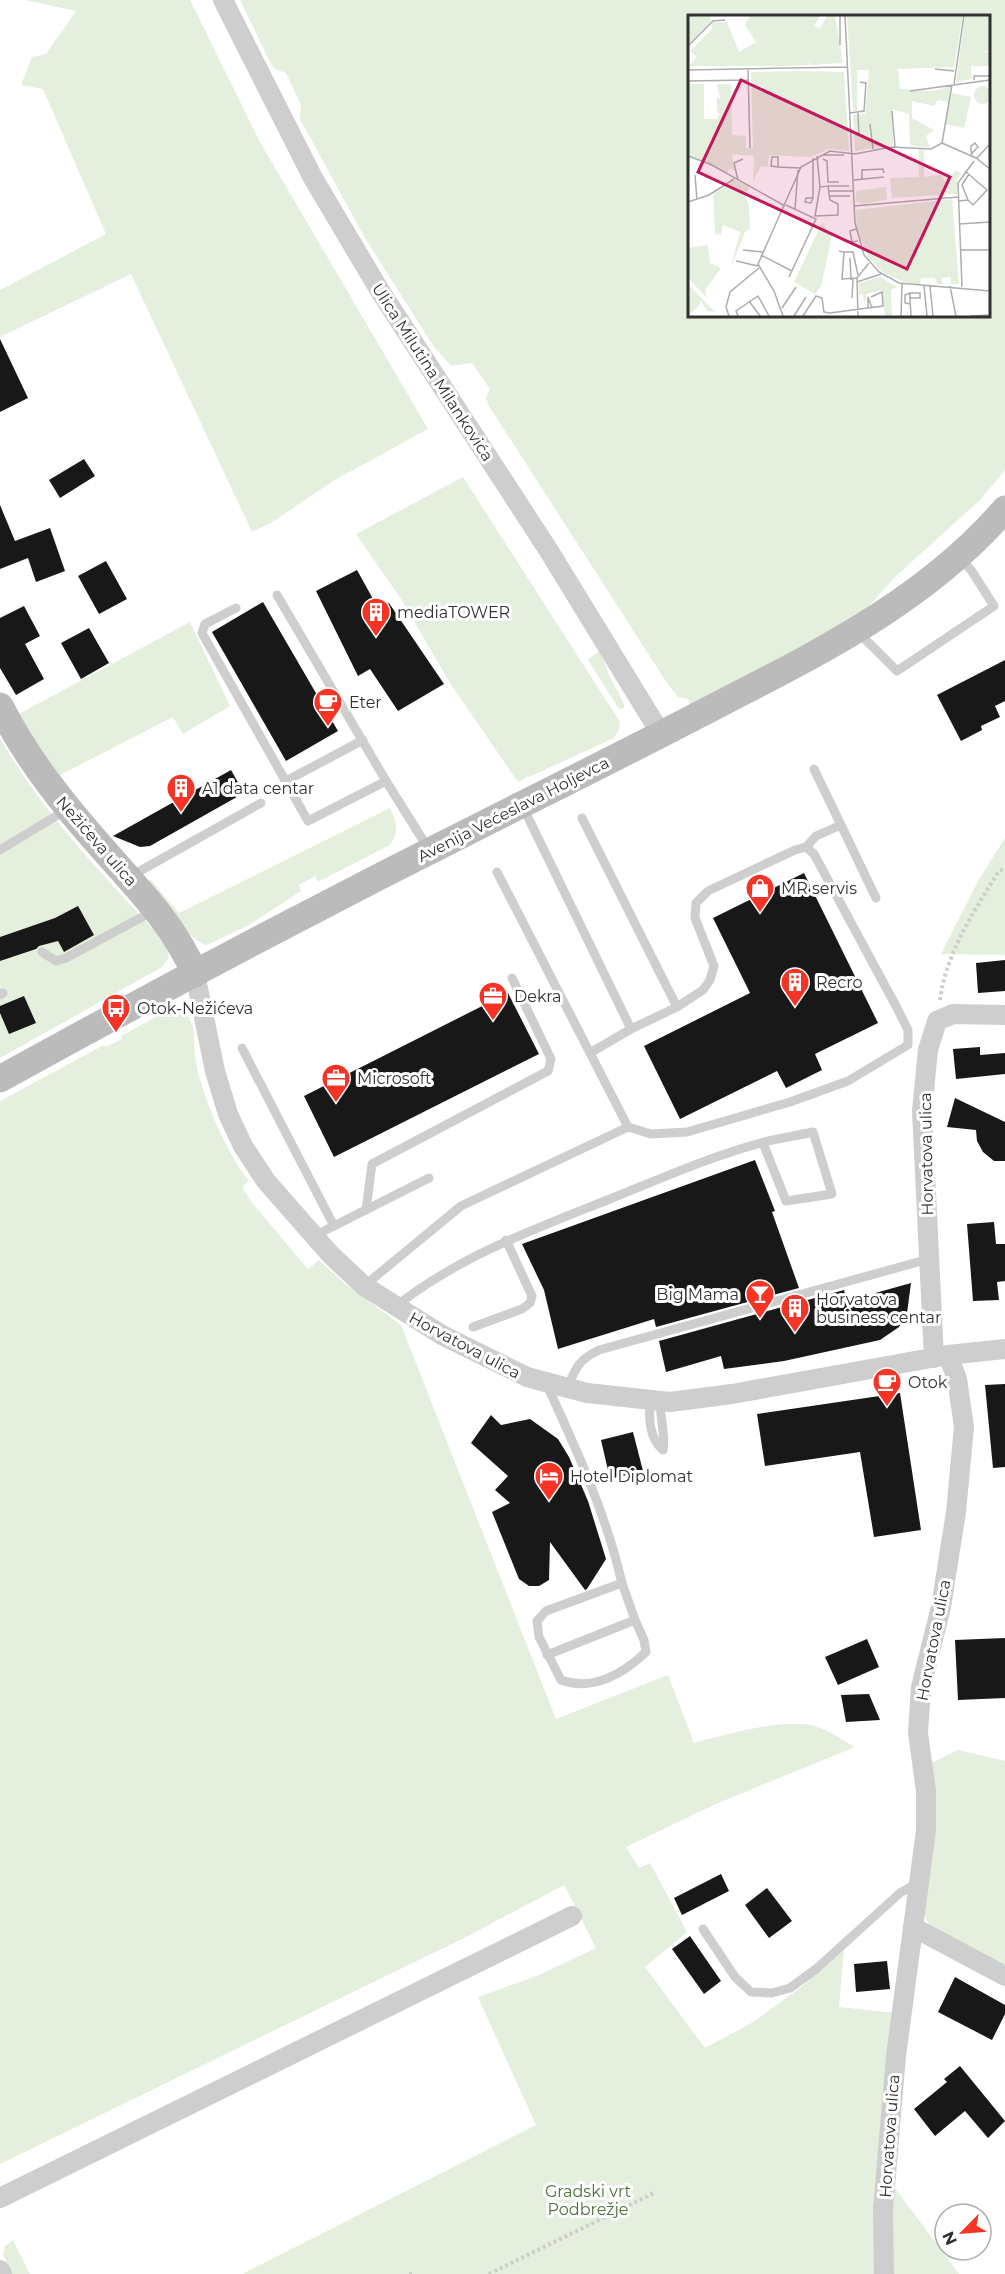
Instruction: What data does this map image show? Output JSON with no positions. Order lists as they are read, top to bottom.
{
  "streets": {
    "street": [
      "Ulica Milutina Milankovića",
      "Avenija Većeslava Holjevca",
      "Nežićeva ulica",
      "Horvatova ulica"
    ]
  },
  "crossings": [
    ["Ulica Milutina Milankovića", "Avenija Većeslava Holjevca"],
    ["Avenija Većeslava Holjevca", "Nežićeva ulica"],
    ["Avenija Većeslava Holjevca", "Horvatova ulica"],
    ["Nežićeva ulica", "Horvatova ulica"]
  ],
  "parks": ["Gradski vrt Podbrežje"],
  "places": {
    "building": [
      "mediaTOWER",
      "A1 data centar",
      "Recro",
      "Horvatova business centar"
    ],
    "cafe": ["Eter", "Otok"],
    "shop": ["MR servis"],
    "office": ["Dekra", "Microsoft"],
    "bus stop": ["Otok-Nežićeva"],
    "bar": ["Big Mama"],
    "hotel": ["Hotel Diplomat"]
  },
  "north": "bottom left"
}
